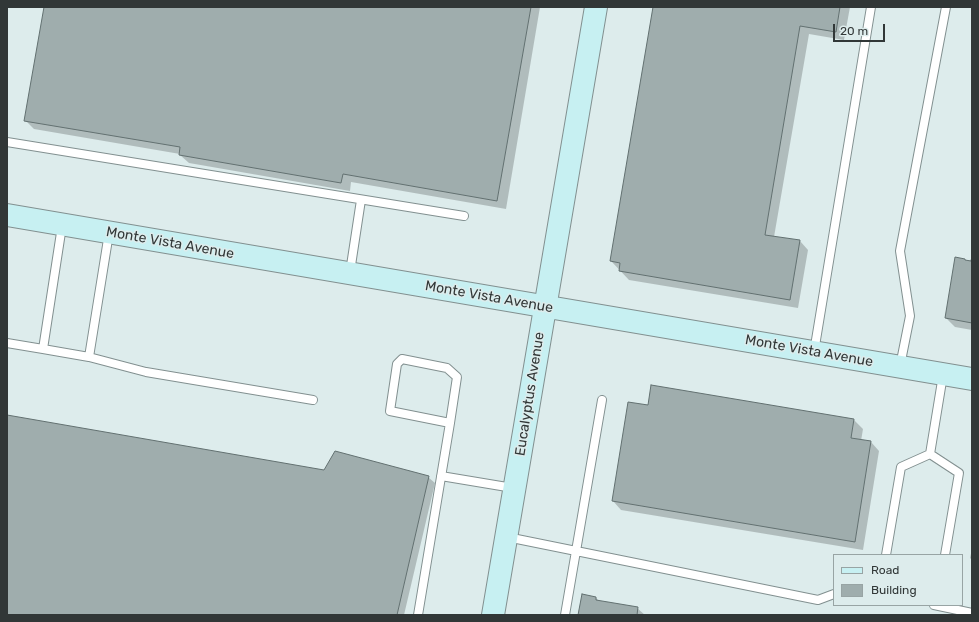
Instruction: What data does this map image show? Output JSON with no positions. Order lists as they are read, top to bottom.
{
  "streets": {
    "street": ["Monte Vista Avenue", "Eucalyptus Avenue"]
  },
  "crossings": [
    ["Monte Vista Avenue", "Eucalyptus Avenue"]
  ],
  "legend": ["Road", "Building"],
  "scale_bar": "20 m"
}
